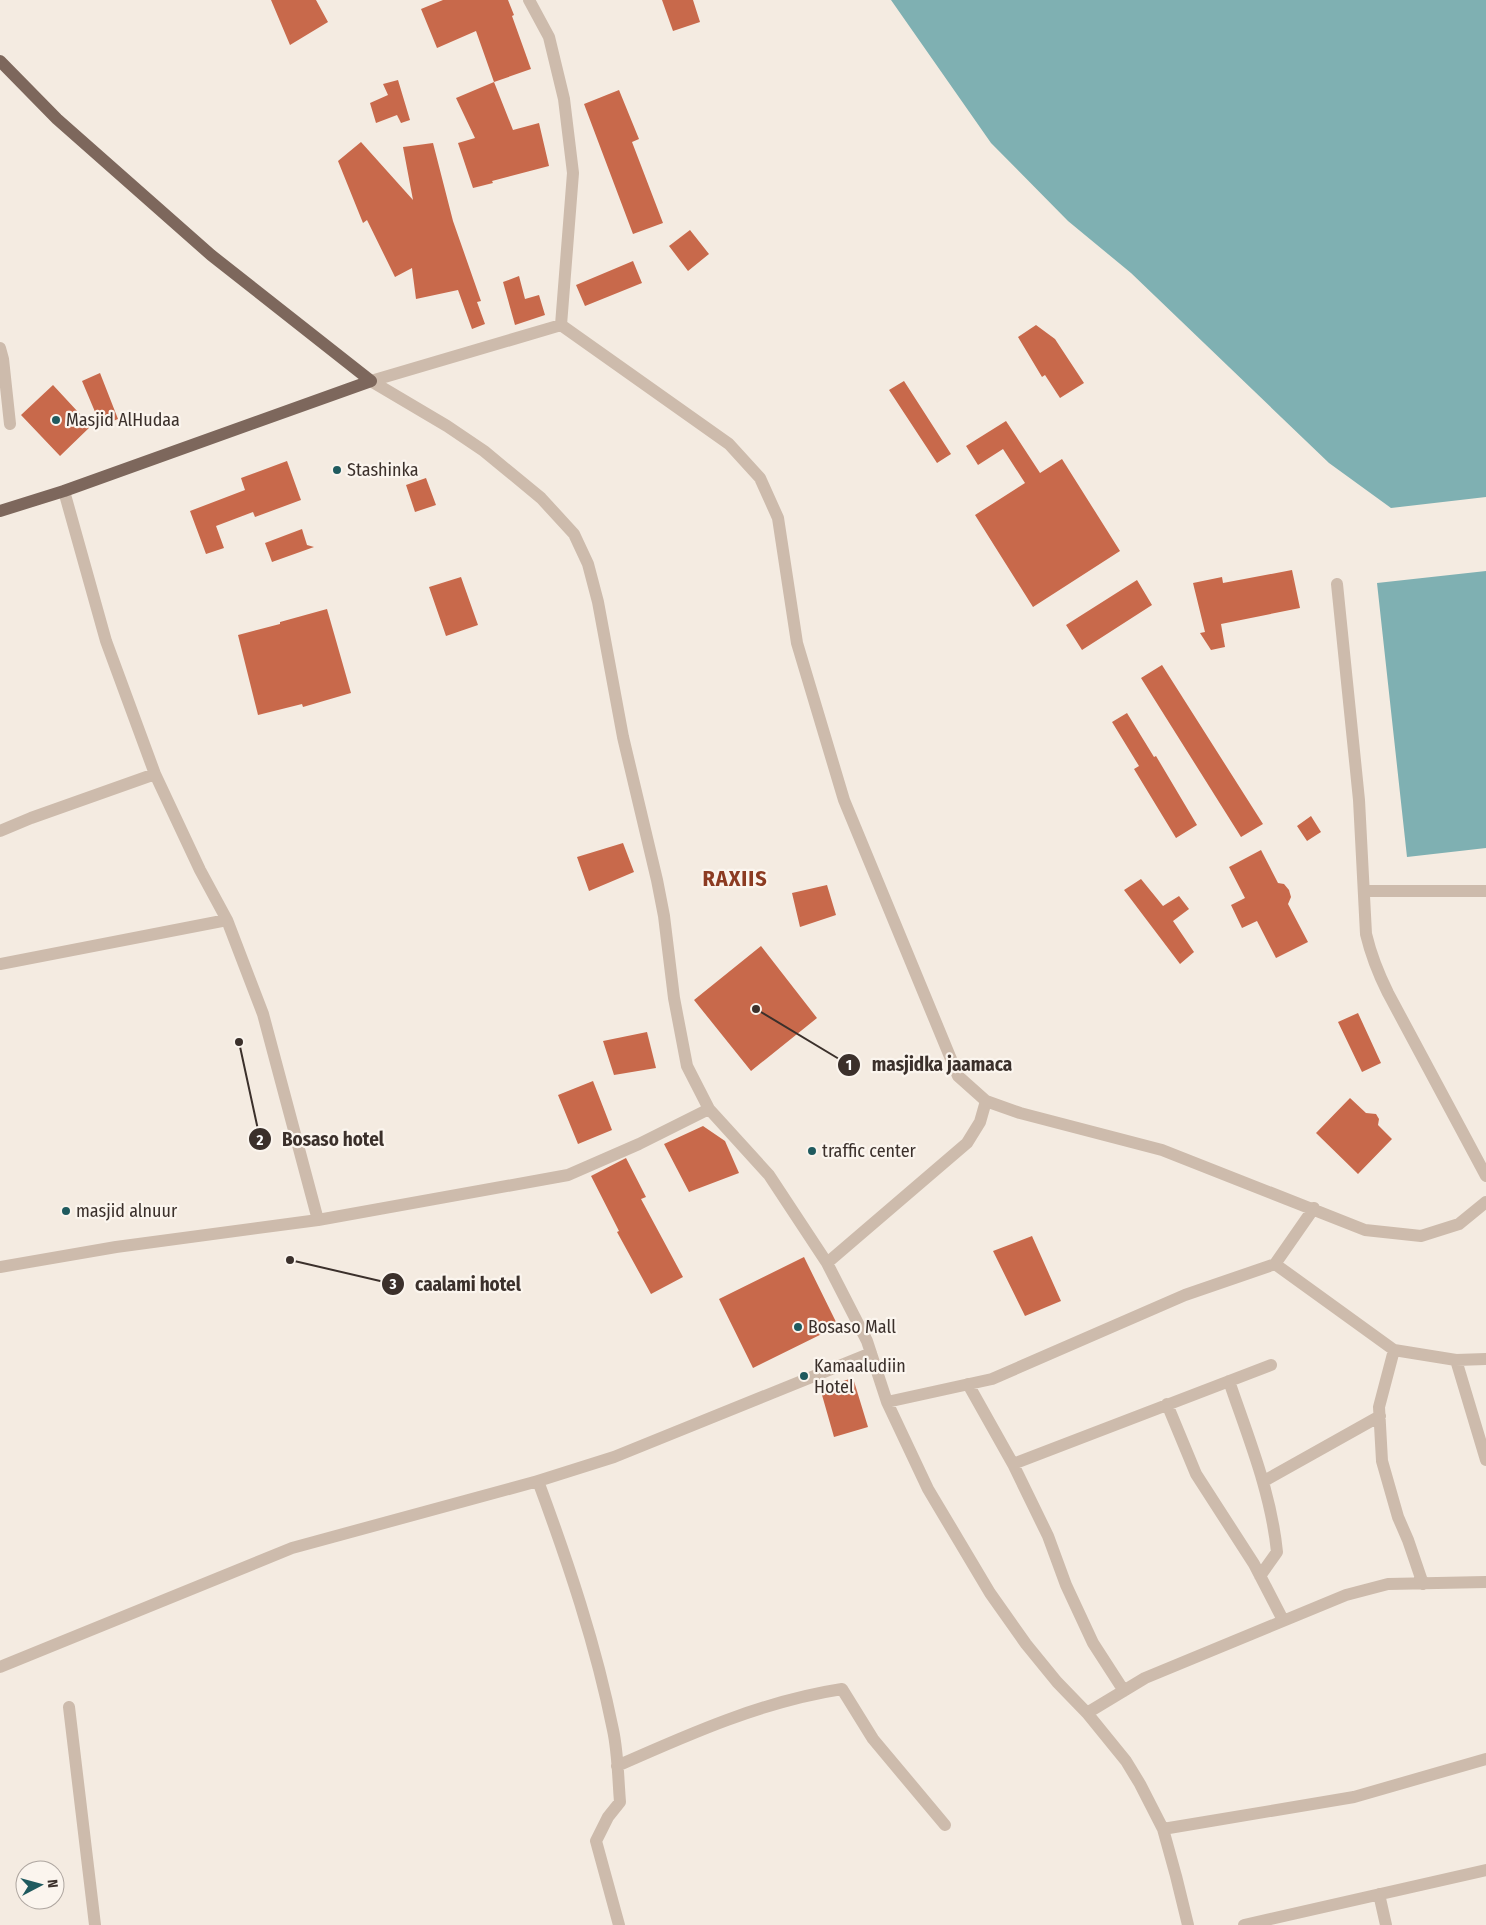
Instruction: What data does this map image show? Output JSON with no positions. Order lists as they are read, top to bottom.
{
  "districts": ["RAXIIS"],
  "places": [
    "Masjid AlHudaa",
    "Stashinka",
    "masjidka jaamaca",
    "Bosaso hotel",
    "traffic center",
    "masjid alnuur",
    "caalami hotel",
    "Bosaso Mall",
    "Kamaaludiin Hotel"
  ],
  "north": "right"
}
